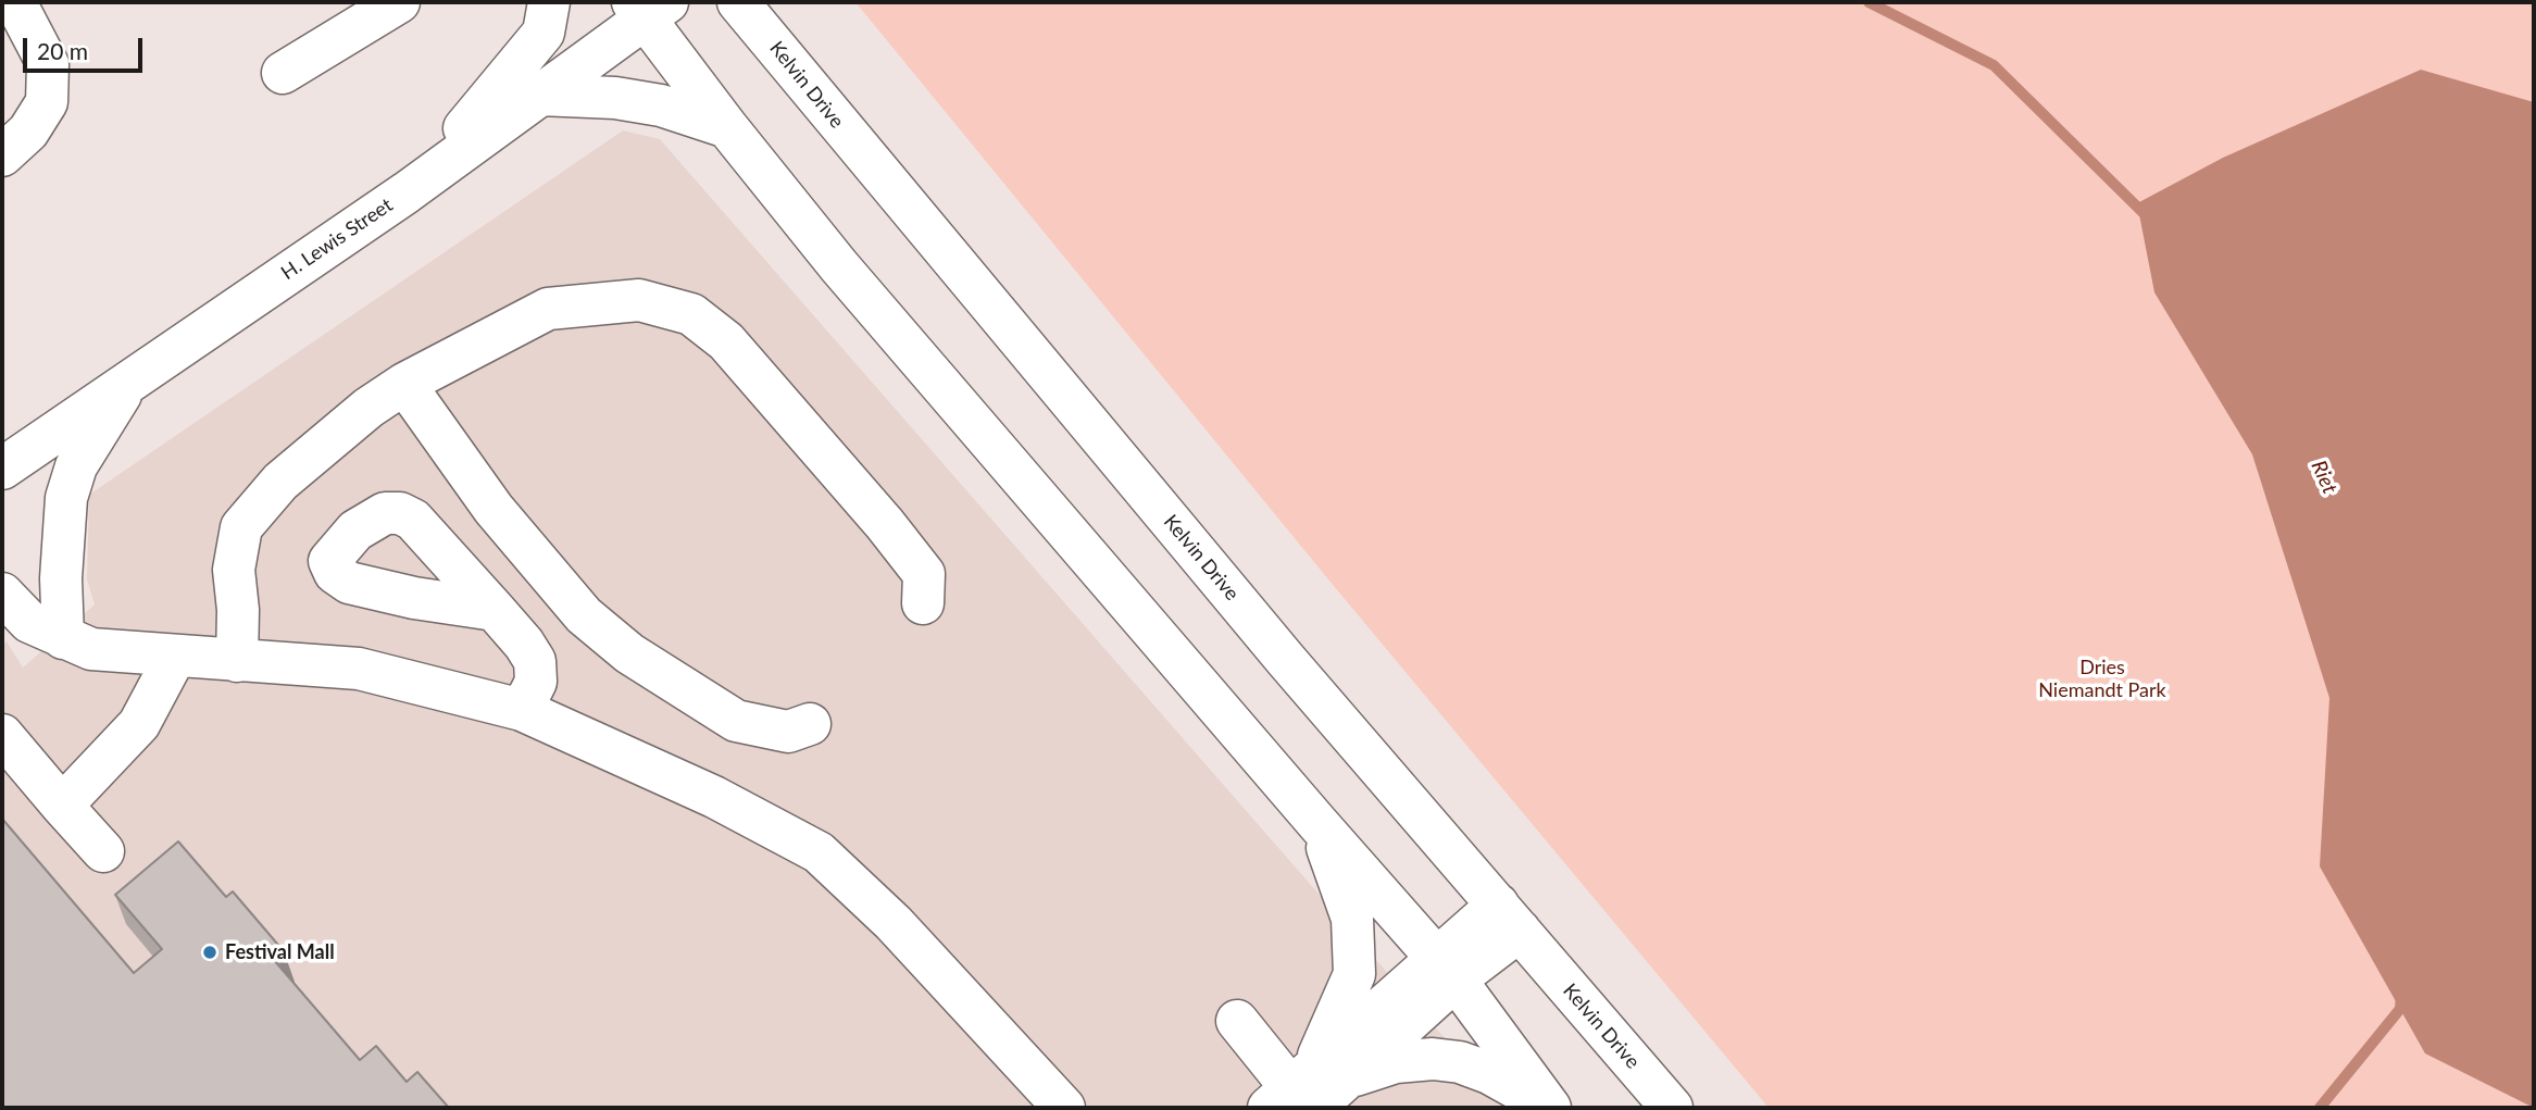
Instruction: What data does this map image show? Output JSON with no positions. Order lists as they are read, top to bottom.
{
  "streets": {
    "street": ["Kelvin Drive", "H. Lewis Street"]
  },
  "water": ["Riet"],
  "parks": ["Dries Niemandt Park"],
  "places": ["Festival Mall"],
  "scale_bar": "20 m"
}
